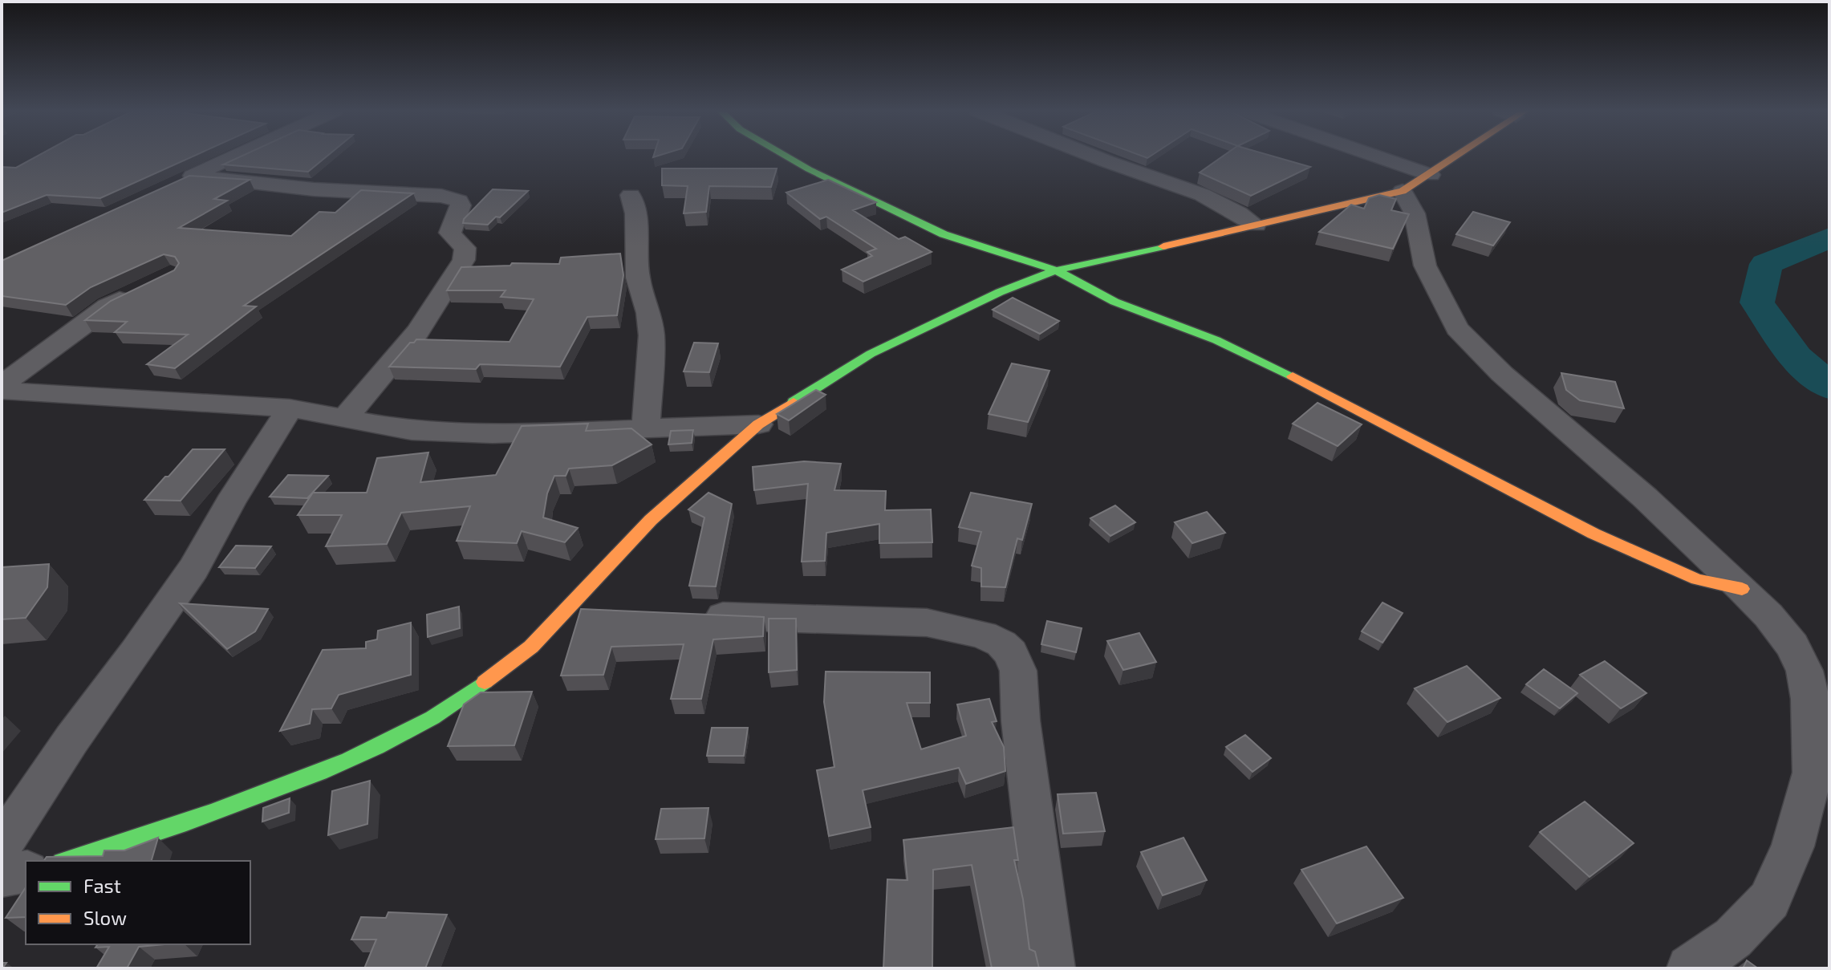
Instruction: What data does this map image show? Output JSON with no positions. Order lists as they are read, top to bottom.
{
  "legend": ["Fast", "Slow"]
}
